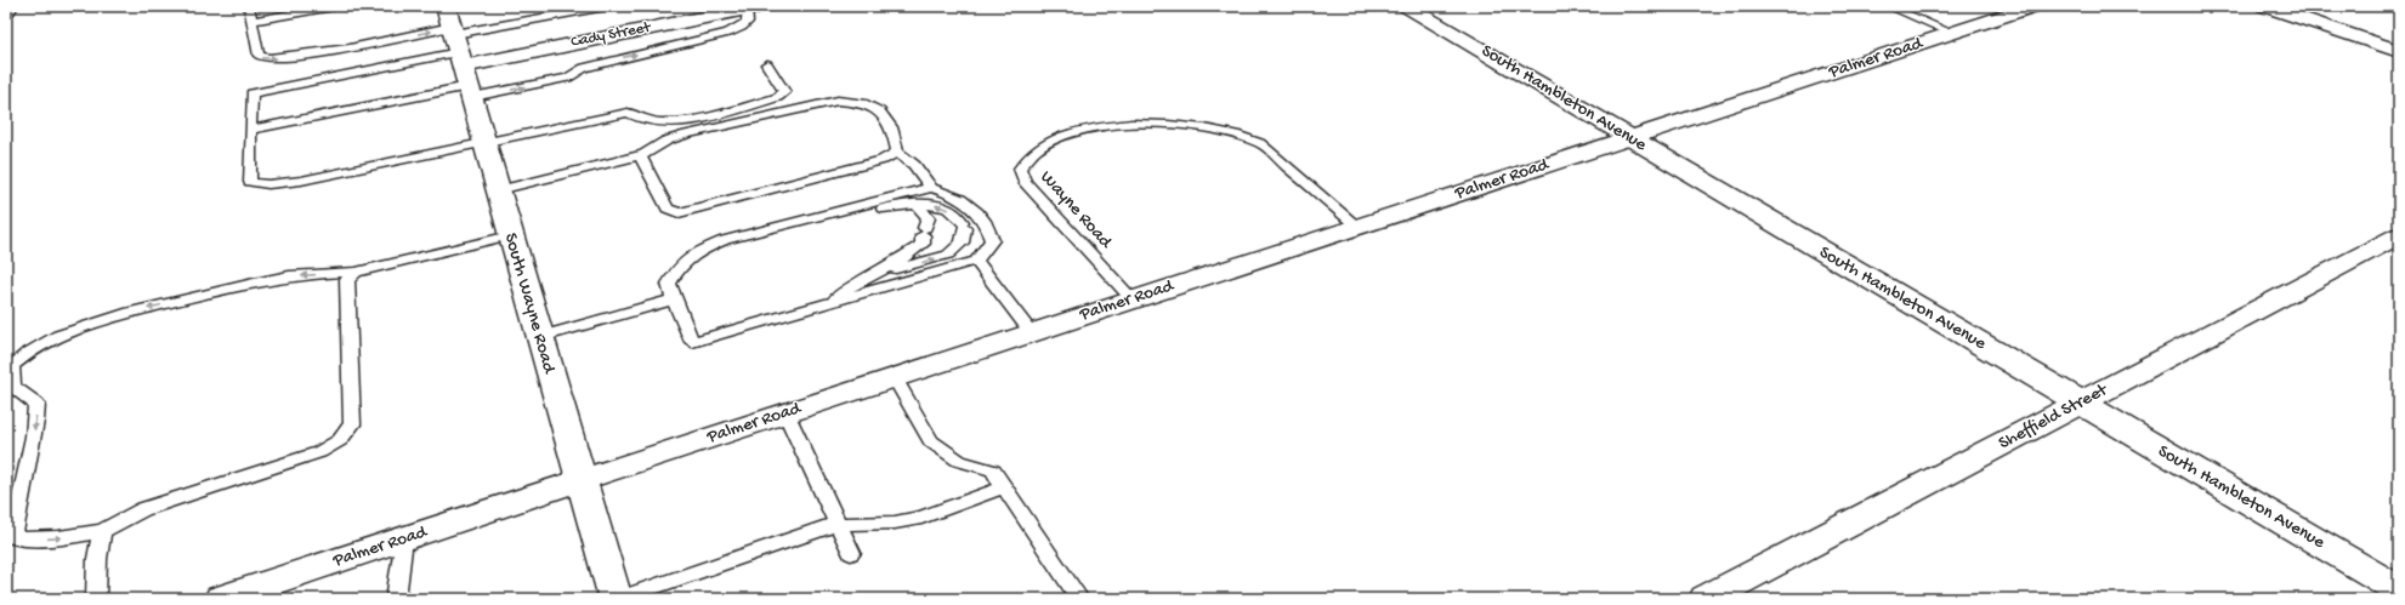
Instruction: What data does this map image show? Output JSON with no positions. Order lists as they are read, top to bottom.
{
  "streets": {
    "street": [
      "Cady Street",
      "Palmer Road",
      "South Hambleton Avenue",
      "South Wayne Road",
      "Sheffield Street"
    ],
    "lane": ["Wayne Road"]
  },
  "crossings": [
    ["Cady Street", "South Wayne Road"],
    ["Palmer Road", "South Hambleton Avenue"],
    ["Palmer Road", "Wayne Road"],
    ["Palmer Road", "South Wayne Road"],
    ["South Hambleton Avenue", "Sheffield Street"]
  ]
}
